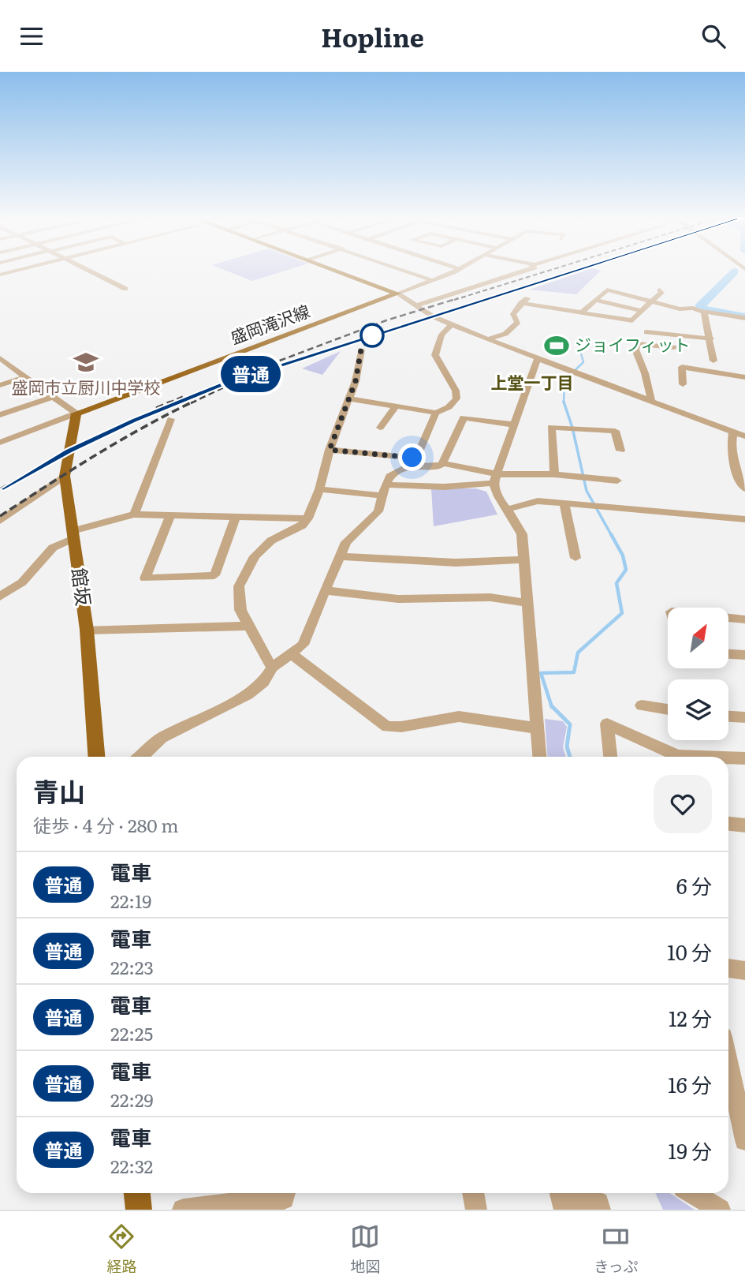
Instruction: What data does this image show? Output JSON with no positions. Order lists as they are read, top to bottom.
{
  "streets": {
    "main road": ["盛岡滝沢線", "館坂"]
  },
  "crossings": [
    ["盛岡滝沢線", "館坂"]
  ],
  "districts": ["上堂一丁目"],
  "places": {
    "sports": ["ジョイフィット"],
    "school or university": ["盛岡市立厨川中学校"]
  },
  "north": "top right",
  "page": {
    "header": "Hopline",
    "on_map": "普通",
    "heading": ["青山", "徒歩 · 4 分 · 280 m"],
    "list": [
      {
        "mark": "普通",
        "name": "電車",
        "note": "22:19",
        "value": "6 分"
      },
      {
        "mark": "普通",
        "name": "電車",
        "note": "22:23",
        "value": "10 分"
      },
      {
        "mark": "普通",
        "name": "電車",
        "note": "22:25",
        "value": "12 分"
      },
      {
        "mark": "普通",
        "name": "電車",
        "note": "22:29",
        "value": "16 分"
      },
      {
        "mark": "普通",
        "name": "電車",
        "note": "22:32",
        "value": "19 分"
      }
    ],
    "tabs": ["経路", "地図", "きっぷ"]
  }
}
